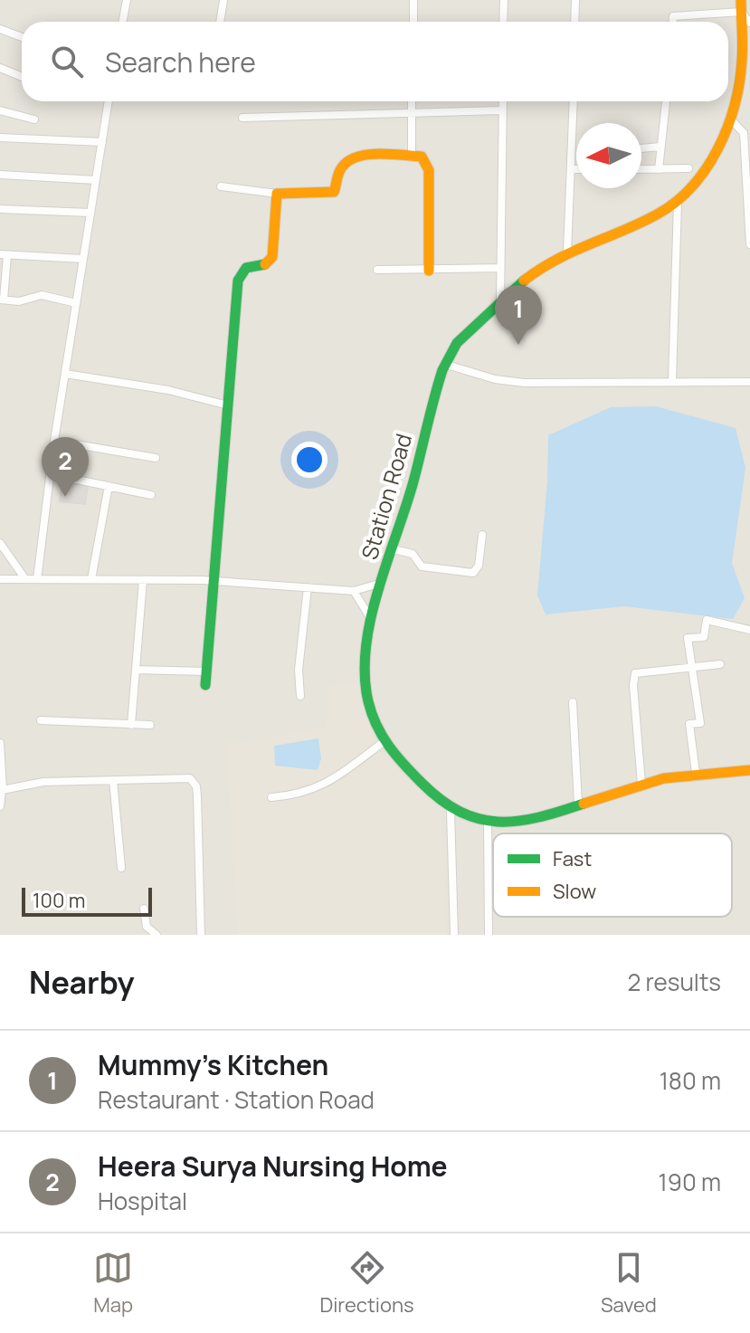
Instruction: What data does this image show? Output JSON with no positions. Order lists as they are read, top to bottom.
{
  "streets": {
    "street": ["Station Road"]
  },
  "legend": ["Fast", "Slow"],
  "scale_bar": "100 m",
  "north": "left",
  "page": {
    "search": "Search here",
    "pins": ["1", "2"],
    "scale": "100 m",
    "heading": ["Nearby", "2 results"],
    "list": [
      {
        "mark": "1",
        "name": "Mummy's Kitchen",
        "note": "Restaurant · Station Road",
        "value": "180 m"
      },
      {
        "mark": "2",
        "name": "Heera Surya Nursing Home",
        "note": "Hospital",
        "value": "190 m"
      }
    ],
    "nav": ["Map", "Directions", "Saved"]
  }
}
